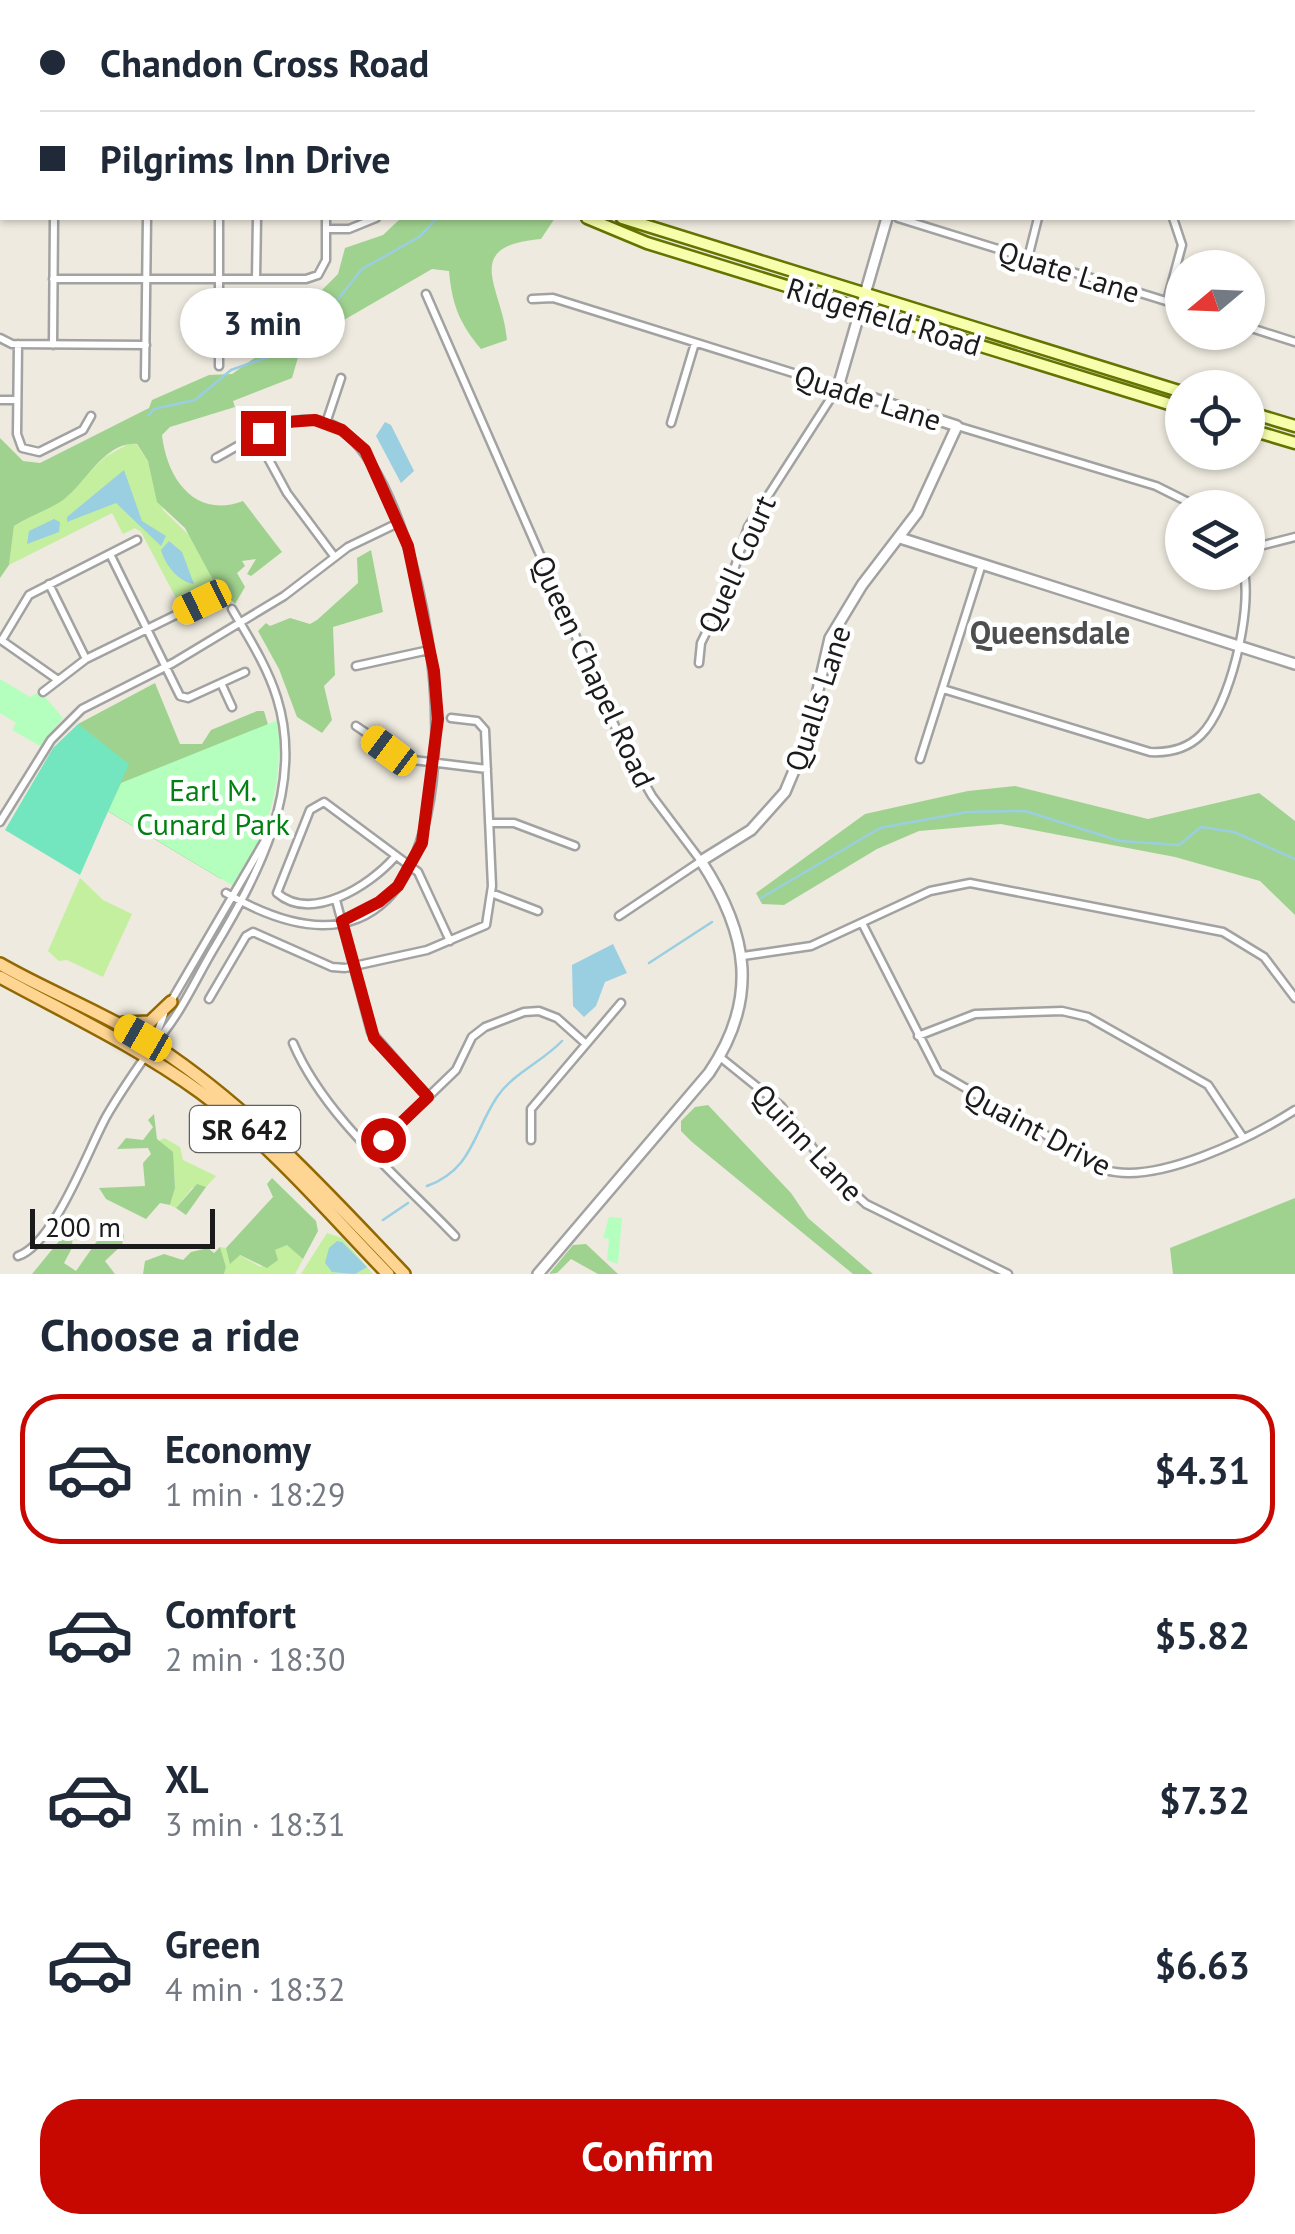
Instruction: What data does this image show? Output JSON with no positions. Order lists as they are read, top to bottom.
{
  "streets": {
    "main road": ["Ridgefield Road", "SR 642"],
    "street": [
      "Quate Lane",
      "Quade Lane",
      "Quell Court",
      "Queen Chapel Road",
      "Qualls Lane",
      "Quaint Drive",
      "Quinn Lane"
    ]
  },
  "crossings": [
    ["Ridgefield Road", "Quell Court"],
    ["Quade Lane", "Quell Court"],
    ["Quade Lane", "Qualls Lane"],
    ["Queen Chapel Road", "Qualls Lane"],
    ["Queen Chapel Road", "Quinn Lane"]
  ],
  "districts": ["Queensdale"],
  "parks": ["Earl M. Cunard Park"],
  "scale_bar": "200 m",
  "north": "left",
  "page": {
    "banner": ["Chandon Cross Road", "Pilgrims Inn Drive"],
    "bubble": "3 min",
    "scale": "200 m",
    "heading": "Choose a ride",
    "list": [
      {
        "name": "Economy",
        "note": "1 min · 18:29",
        "value": "$4.31"
      },
      {
        "name": "Comfort",
        "note": "2 min · 18:30",
        "value": "$5.82"
      },
      {
        "name": "XL",
        "note": "3 min · 18:31",
        "value": "$7.32"
      },
      {
        "name": "Green",
        "note": "4 min · 18:32",
        "value": "$6.63"
      }
    ],
    "buttons": "Confirm"
  }
}
